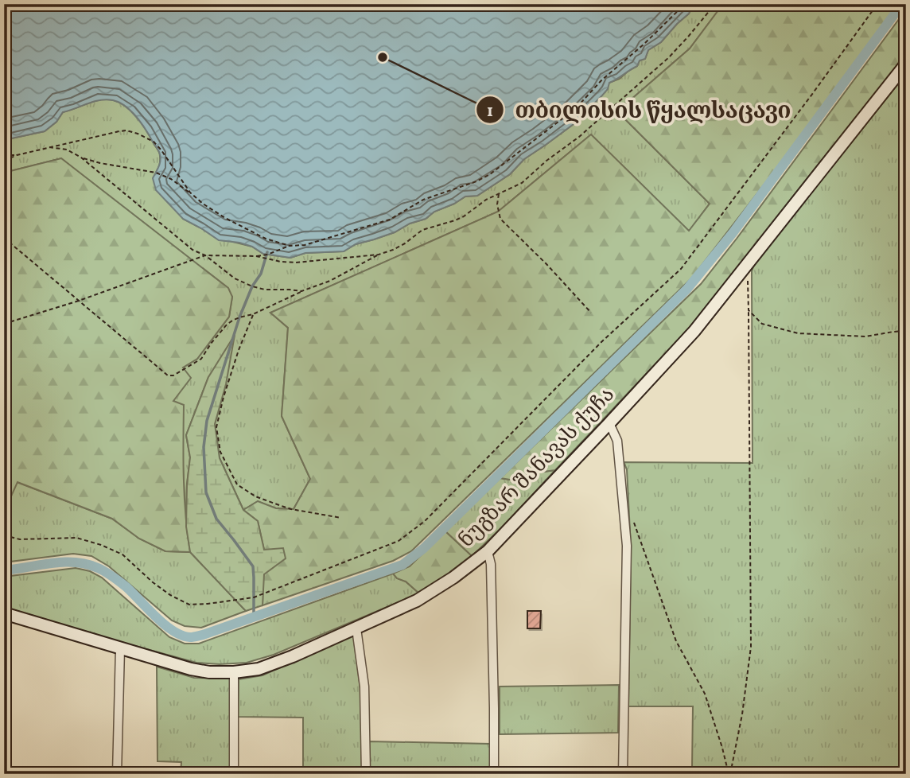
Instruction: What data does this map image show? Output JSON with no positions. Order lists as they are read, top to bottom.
{
  "streets": {
    "main road": ["ნუგზარ შანავას ქუჩა"]
  },
  "places": ["თბილისის წყალსაცავი"]
}
